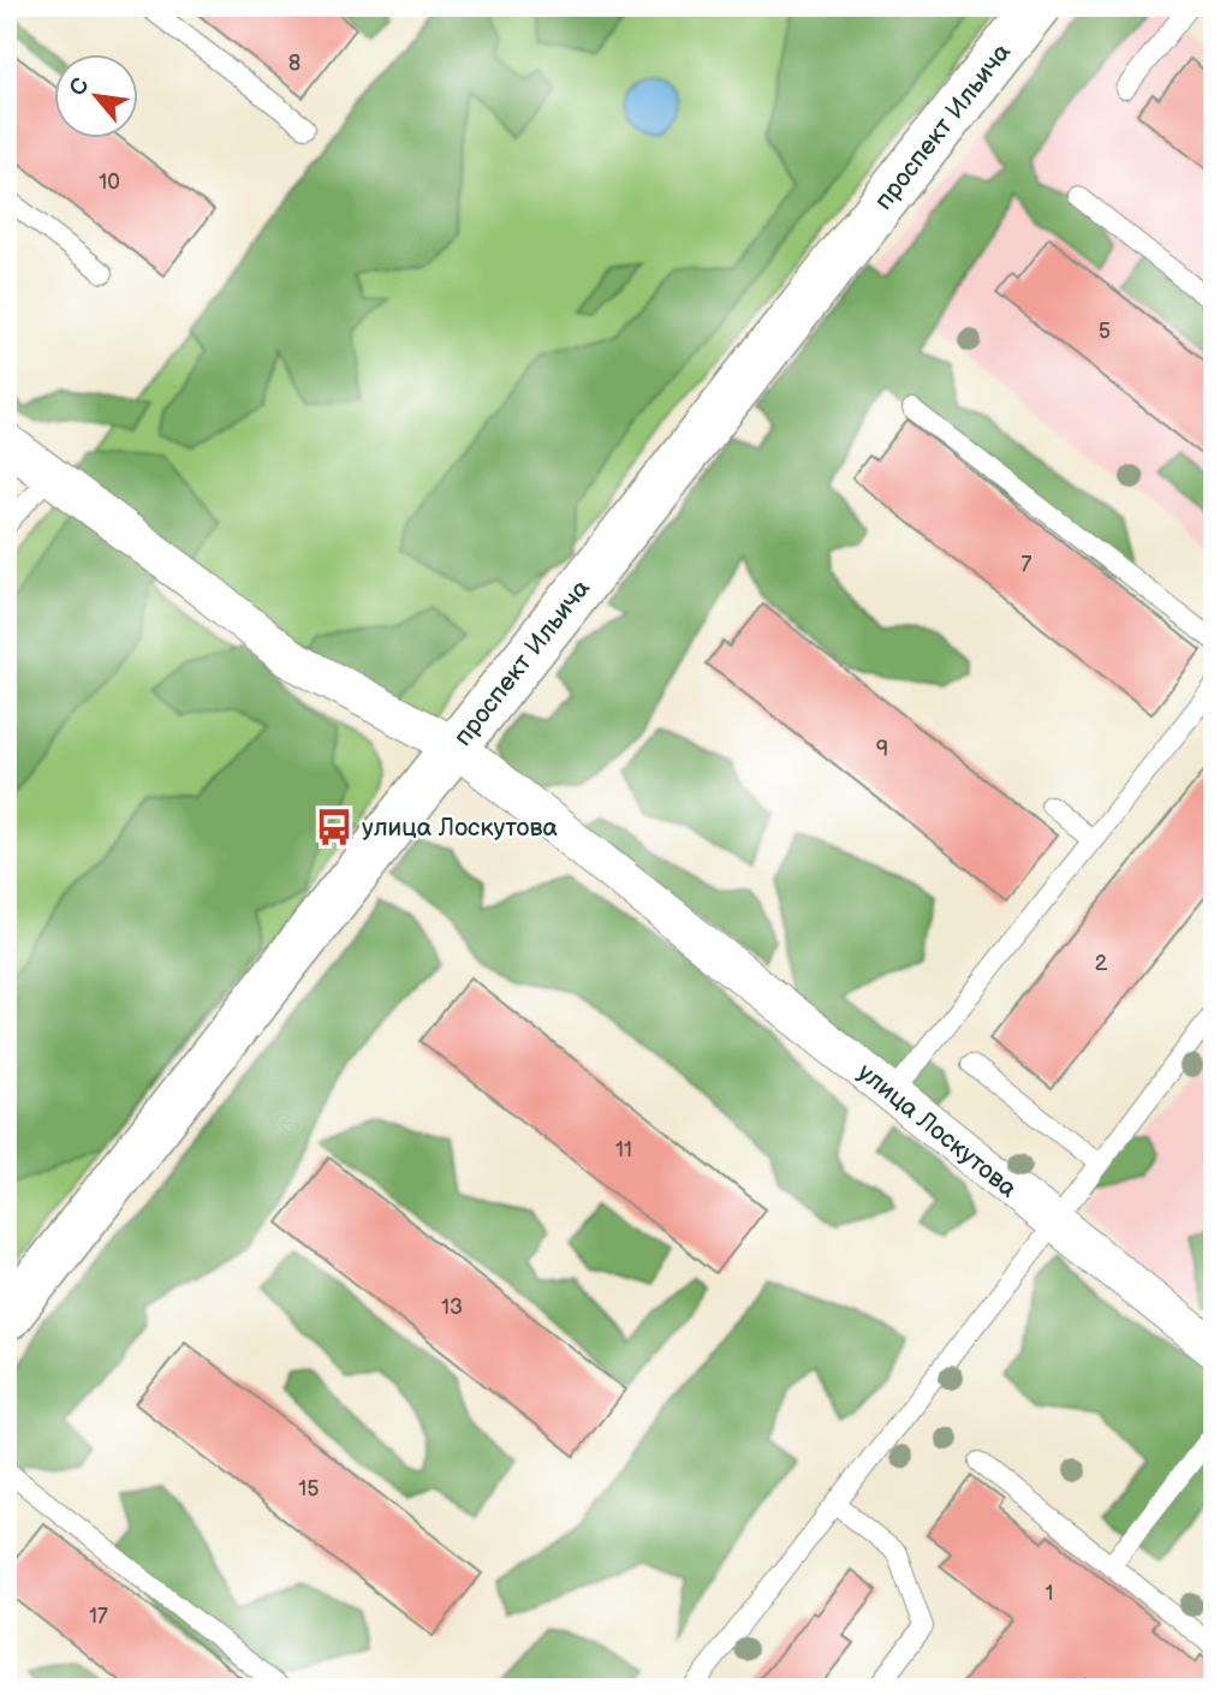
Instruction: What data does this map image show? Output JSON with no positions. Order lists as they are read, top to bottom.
{
  "streets": {
    "street": ["проспект Ильича", "улица Лоскутова"]
  },
  "crossings": [
    ["проспект Ильича", "улица Лоскутова"]
  ],
  "places": {
    "bus stop": ["улица Лоскутова"]
  },
  "house_numbers": [
    "8",
    "10",
    "5",
    "7",
    "9",
    "2",
    "11",
    "13",
    "15",
    "1",
    "17"
  ],
  "north": "top left"
}
